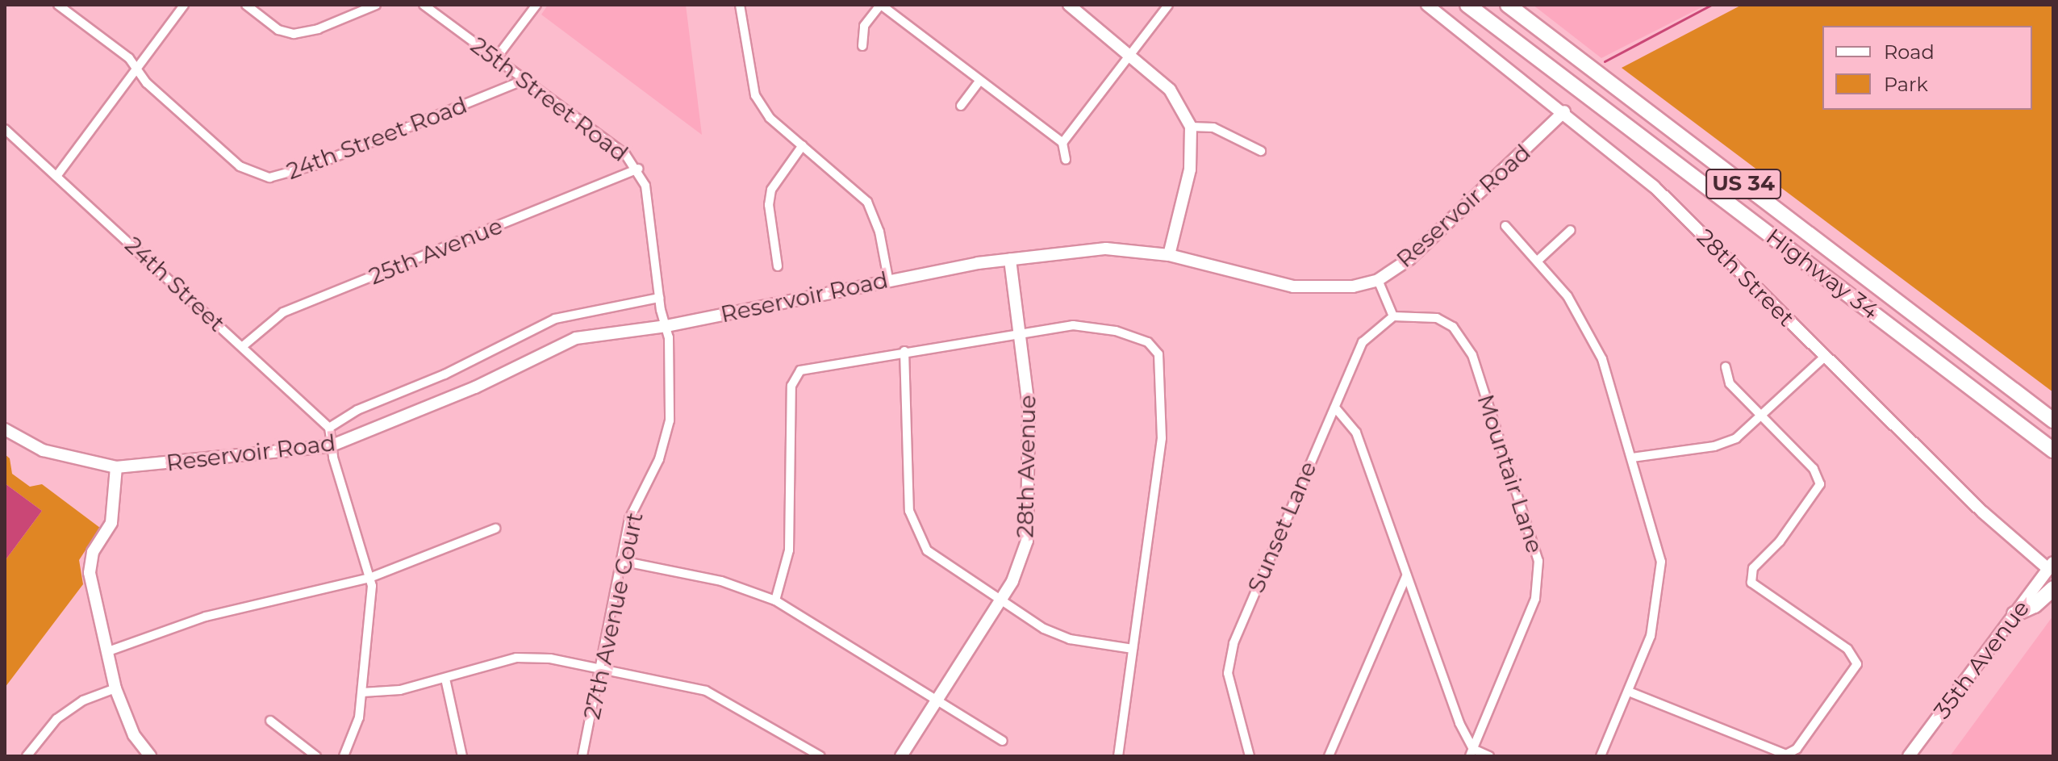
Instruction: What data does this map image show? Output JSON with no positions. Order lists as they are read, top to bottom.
{
  "streets": {
    "highway": ["US 34", "Highway 34"],
    "street": [
      "25th Street Road",
      "24th Street Road",
      "Reservoir Road",
      "25th Avenue",
      "28th Street",
      "24th Street",
      "28th Avenue",
      "Mountair Lane",
      "Sunset Lane",
      "27th Avenue Court",
      "35th Avenue"
    ]
  },
  "crossings": [
    ["25th Street Road", "24th Street Road"],
    ["25th Street Road", "Reservoir Road"],
    ["25th Street Road", "25th Avenue"],
    ["25th Street Road", "27th Avenue Court"],
    ["Reservoir Road", "28th Street"],
    ["Reservoir Road", "28th Avenue"],
    ["Reservoir Road", "27th Avenue Court"],
    ["25th Avenue", "24th Street"],
    ["28th Street", "35th Avenue"],
    ["Mountair Lane", "Sunset Lane"]
  ],
  "legend": ["Road", "Park"]
}
